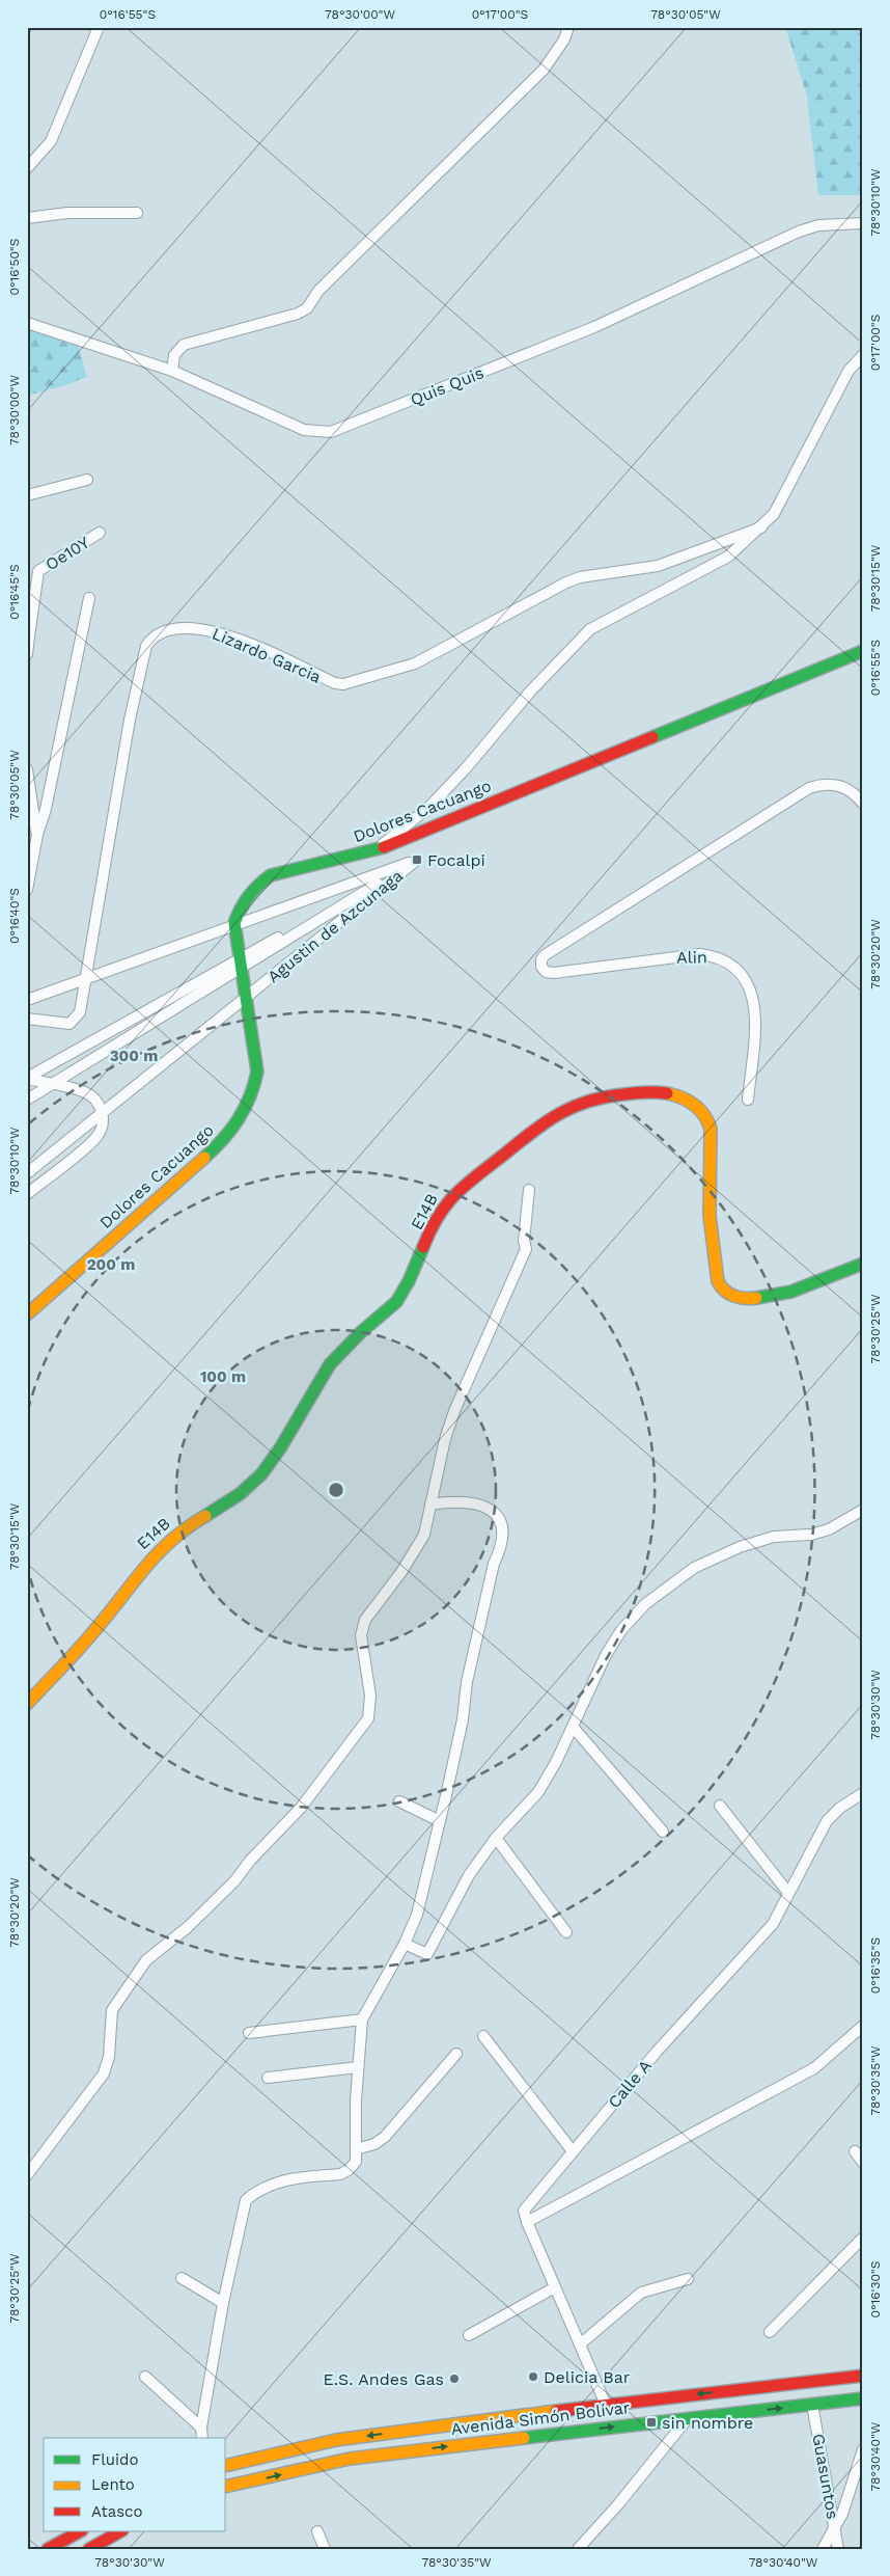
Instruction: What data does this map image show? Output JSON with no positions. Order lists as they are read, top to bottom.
{
  "streets": {
    "main road": ["Dolores Cacuango", "E14B", "Avenida Simón Bolívar"],
    "street": [
      "Quis Quis",
      "Oe10Y",
      "Lizardo Garcia",
      "Agustin de Azcunaga",
      "Alin",
      "Calle A",
      "Guasuntos"
    ]
  },
  "crossings": [
    ["Lizardo Garcia", "Agustin de Azcunaga"],
    ["Dolores Cacuango", "Agustin de Azcunaga"],
    ["Avenida Simón Bolívar", "Guasuntos"]
  ],
  "places": {
    "transit": ["Focalpi", "sin nombre"],
    "other": ["Delicia Bar", "E.S. Andes Gas"]
  },
  "legend": ["Fluido", "Lento", "Atasco"],
  "coordinates": [
    "0°16'55\"S",
    "78°30'00\"W",
    "0°17'00\"S",
    "78°30'05\"W",
    "78°30'10\"W",
    "0°16'50\"S",
    "78°30'15\"W",
    "0°16'45\"S",
    "0°16'40\"S",
    "78°30'20\"W",
    "78°30'25\"W",
    "78°30'30\"W",
    "0°16'35\"S",
    "78°30'35\"W",
    "0°16'30\"S",
    "78°30'40\"W"
  ],
  "rings": ["300 m", "200 m", "100 m"]
}
